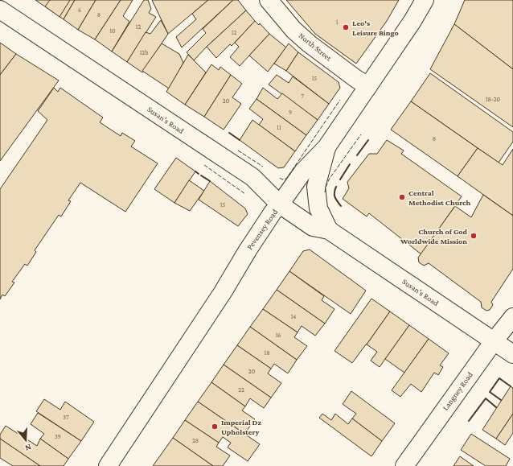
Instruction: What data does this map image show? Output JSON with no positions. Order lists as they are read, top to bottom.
{
  "streets": {
    "street": [
      "North Street",
      "Susan's Road",
      "Pevensey Road",
      "Langney Road"
    ]
  },
  "crossings": [
    ["North Street", "Pevensey Road"],
    ["Susan's Road", "Pevensey Road"],
    ["Susan's Road", "Langney Road"]
  ],
  "places": [
    "Leo's Leisure Bingo",
    "Central Methodist Church",
    "Church of God Worldwide Mission",
    "Imperial Dz Upholstery"
  ],
  "house_numbers": [
    "6",
    "8",
    "1",
    "12",
    "10",
    "12",
    "12b",
    "15",
    "7",
    "18-20",
    "20",
    "9",
    "11",
    "8",
    "15",
    "14",
    "16",
    "18",
    "20",
    "22",
    "37",
    "39",
    "28"
  ],
  "north": "bottom"
}
